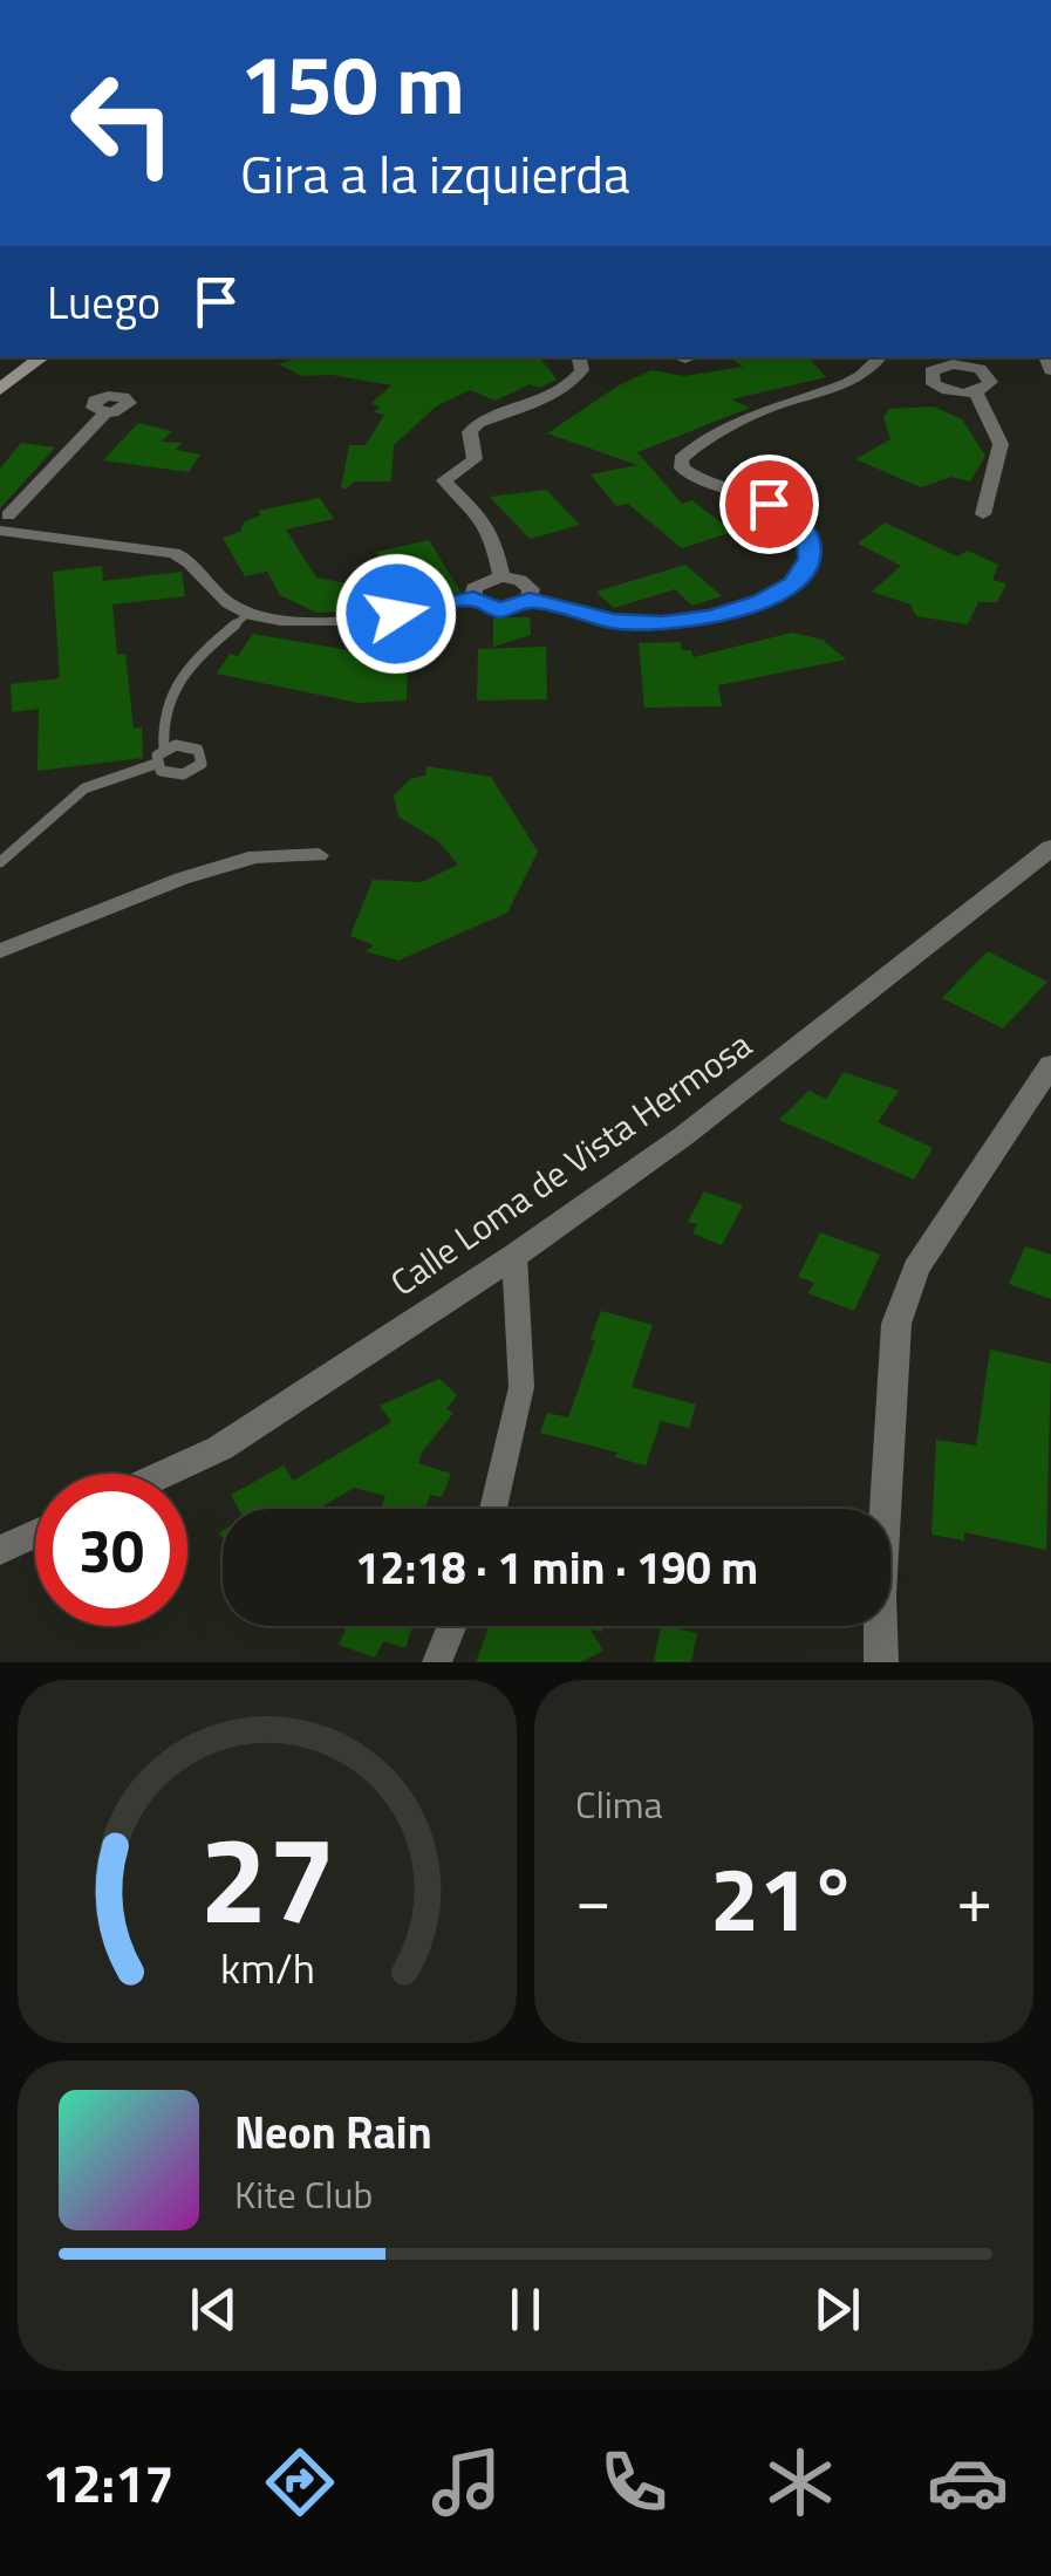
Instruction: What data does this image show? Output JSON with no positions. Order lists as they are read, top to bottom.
{
  "streets": {
    "street": ["Calle Loma de Vista Hermosa"]
  },
  "page": {
    "turn": ["150 m", "Gira a la izquierda"],
    "then": "Luego",
    "limit": "30",
    "trip": "12:18 · 1 min · 190 m",
    "tile": "Clima",
    "heat": ["−", "21°", "+"],
    "song": ["Neon Rain", "Kite Club"],
    "tabs": "12:17",
    "gauge": ["27", "km/h"]
  }
}
